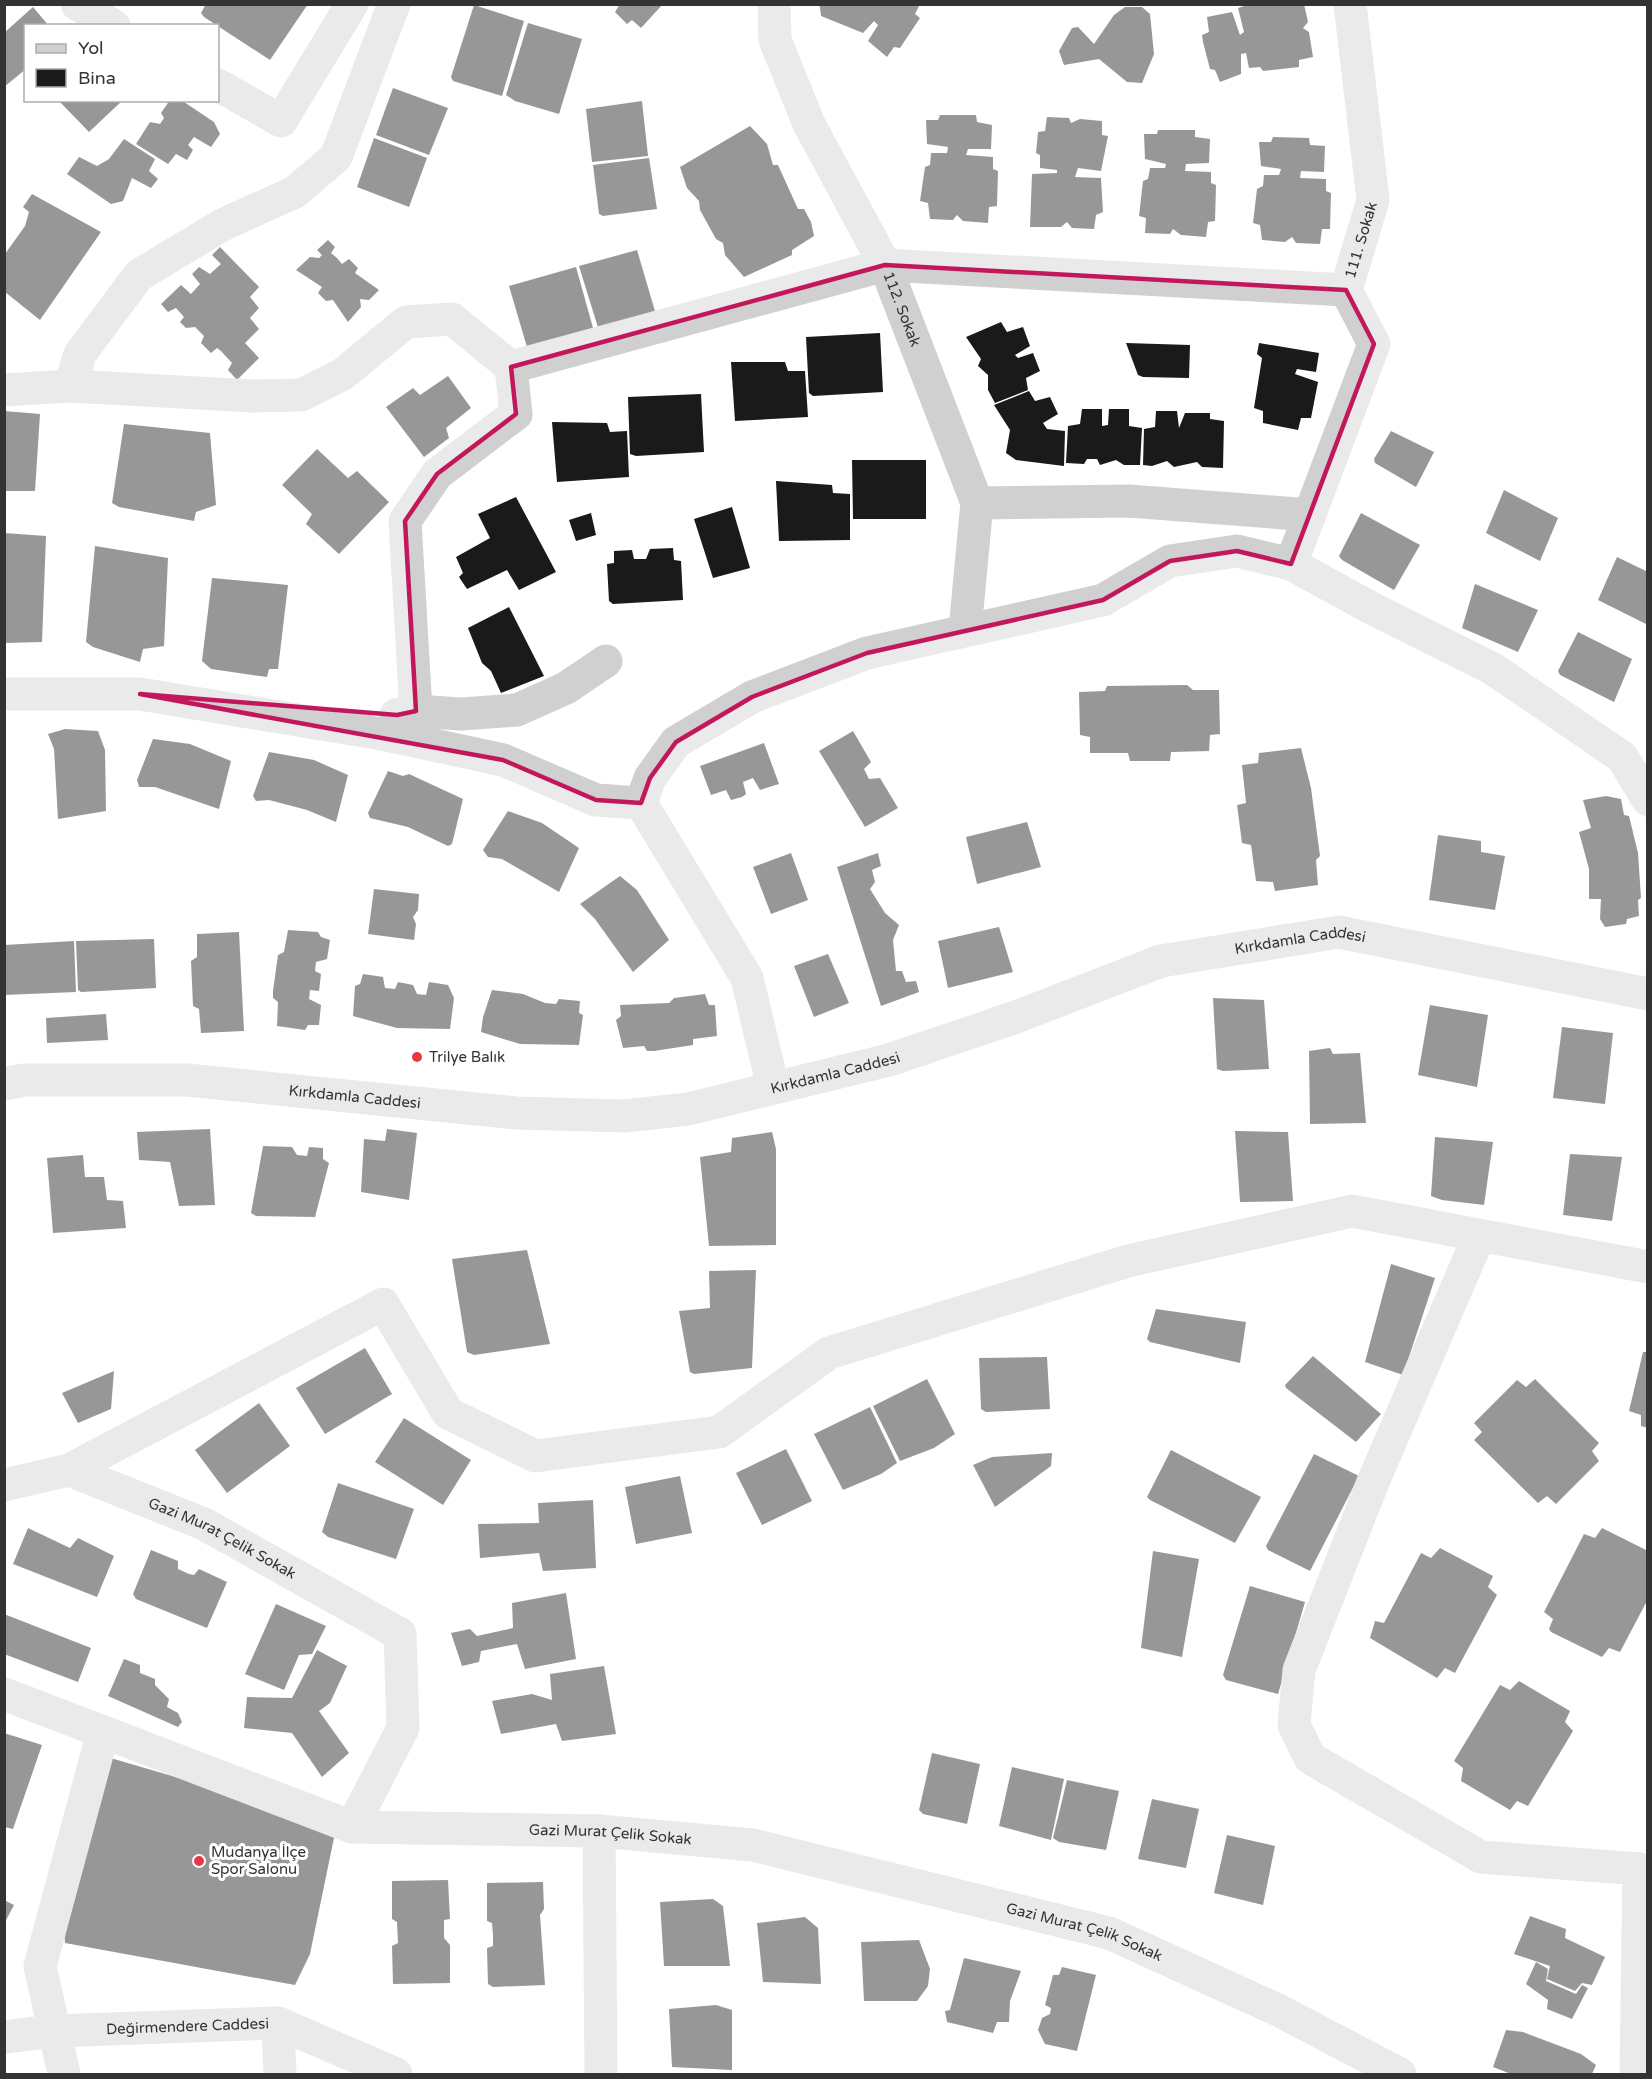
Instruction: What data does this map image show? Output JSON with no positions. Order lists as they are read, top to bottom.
{
  "streets": {
    "street": [
      "111. Sokak",
      "112. Sokak",
      "Kırkdamla Caddesi",
      "Gazi Murat Çelik Sokak",
      "Değirmendere Caddesi"
    ]
  },
  "places": ["Trilye Balık", "Mudanya İlçe Spor Salonu"],
  "legend": ["Yol", "Bina"]
}
